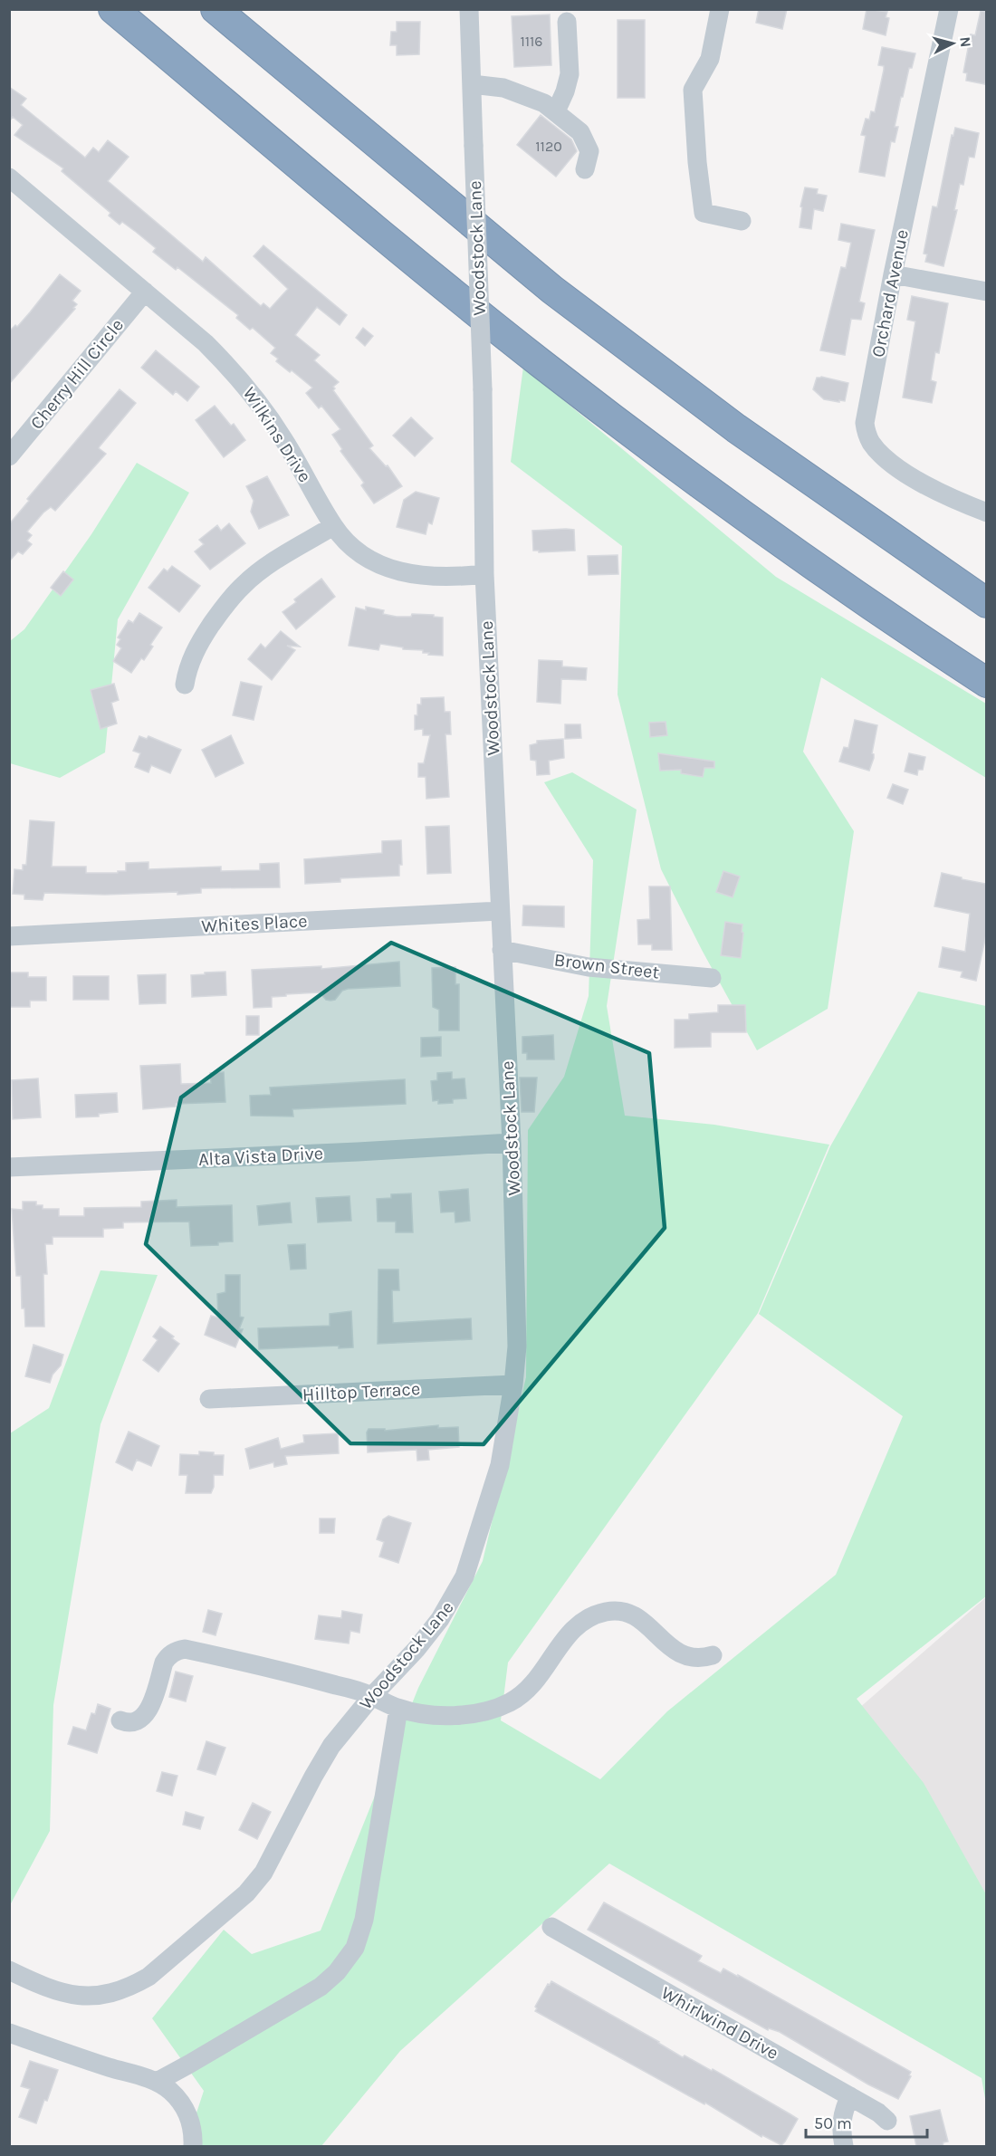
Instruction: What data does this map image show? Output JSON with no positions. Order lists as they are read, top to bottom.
{
  "streets": {
    "street": [
      "Woodstock Lane",
      "Orchard Avenue",
      "Cherry Hill Circle",
      "Wilkins Drive",
      "Whites Place",
      "Brown Street",
      "Alta Vista Drive",
      "Hilltop Terrace",
      "Whirlwind Drive"
    ]
  },
  "crossings": [
    ["Woodstock Lane", "Wilkins Drive"],
    ["Woodstock Lane", "Whites Place"],
    ["Woodstock Lane", "Brown Street"],
    ["Woodstock Lane", "Alta Vista Drive"],
    ["Woodstock Lane", "Hilltop Terrace"],
    ["Cherry Hill Circle", "Wilkins Drive"]
  ],
  "house_numbers": ["1116", "1120"],
  "scale_bar": "50 m",
  "north": "right"
}
